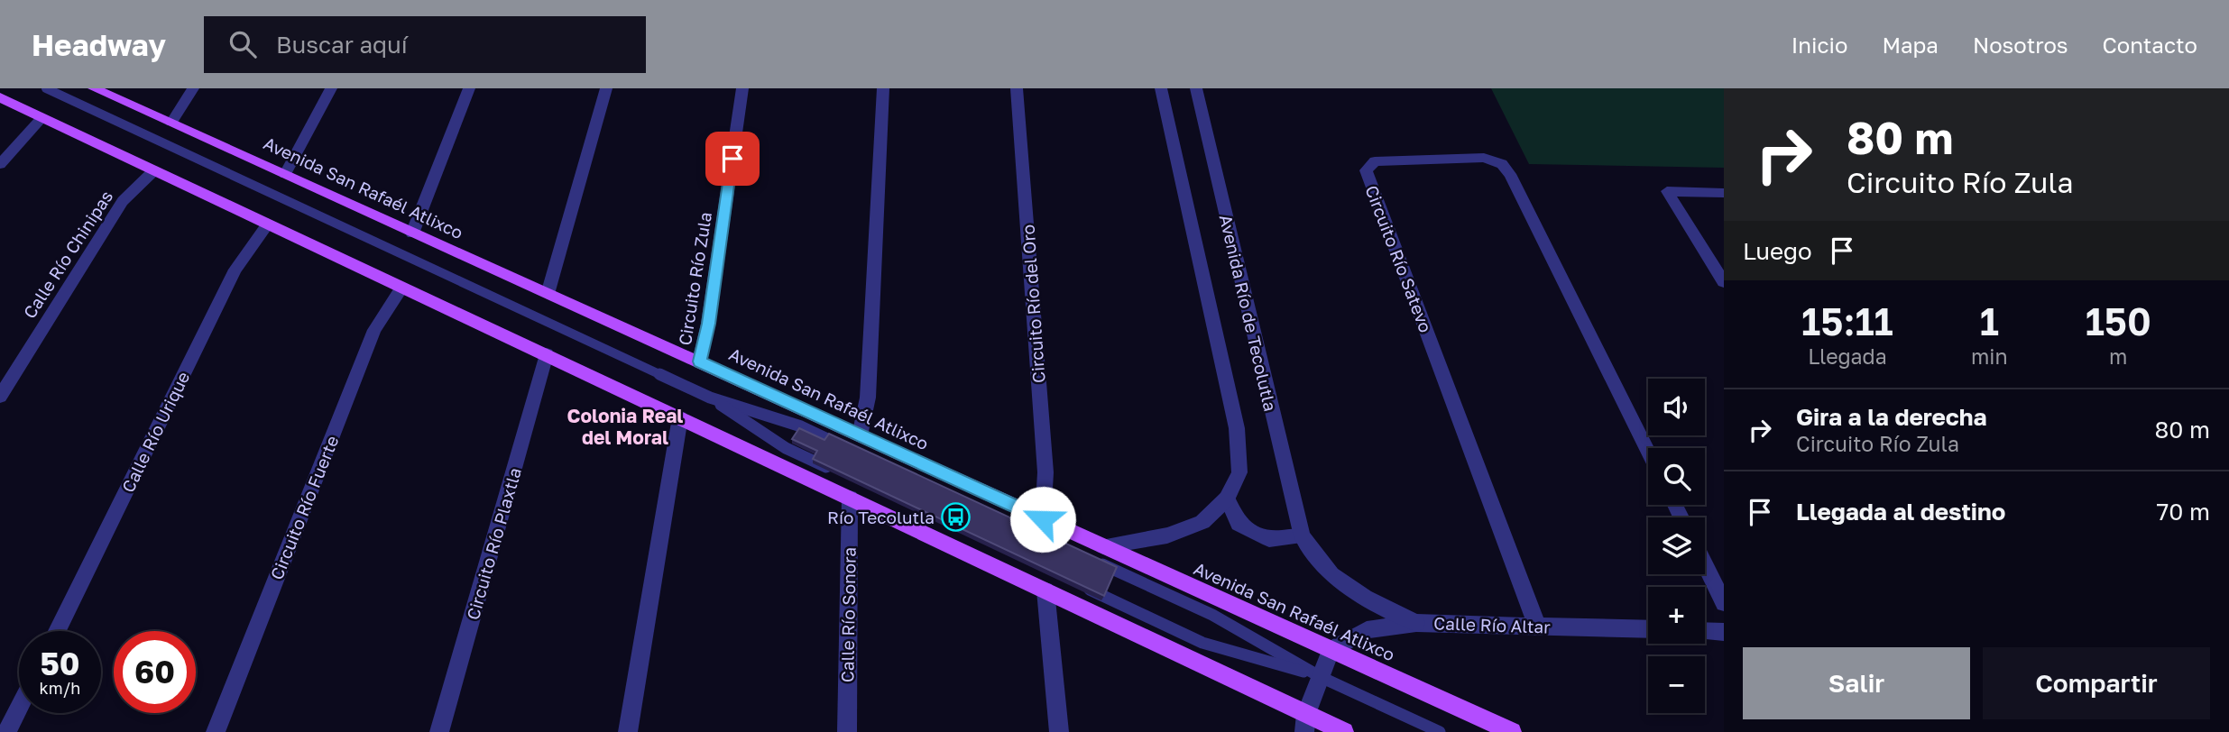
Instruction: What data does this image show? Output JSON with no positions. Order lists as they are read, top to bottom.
{
  "streets": {
    "main road": ["Avenida San Rafaél Atlixco"],
    "street": [
      "Calle Río Chinipas",
      "Circuito Río Satevo",
      "Circuito Río Zula",
      "Circuito Río del Oro",
      "Avenida Río de Tecolutla",
      "Calle Río Urique",
      "Circuito Río Fuerte",
      "Circuito Río Plaxtla",
      "Calle Río Sonora",
      "Calle Río Altar"
    ]
  },
  "crossings": [
    ["Avenida San Rafaél Atlixco", "Circuito Río Zula"],
    ["Avenida San Rafaél Atlixco", "Circuito Río del Oro"],
    ["Avenida San Rafaél Atlixco", "Avenida Río de Tecolutla"],
    ["Avenida San Rafaél Atlixco", "Calle Río Altar"],
    ["Circuito Río Satevo", "Calle Río Altar"],
    ["Avenida Río de Tecolutla", "Calle Río Altar"]
  ],
  "districts": ["Colonia Real del Moral"],
  "places": {
    "bus stop": ["Río Tecolutla"]
  },
  "page": {
    "header": "Headway",
    "search": "Buscar aquí",
    "nav": [
      "Inicio",
      "Mapa",
      "Nosotros",
      "Contacto"
    ],
    "turn": ["80 m", "Circuito Río Zula"],
    "then": "Luego",
    "eta": [
      "15:11",
      "Llegada",
      "1",
      "min",
      "150",
      "m"
    ],
    "map_buttons": ["+", "−"],
    "list": [
      {
        "name": "Gira a la derecha",
        "note": "Circuito Río Zula",
        "value": "80 m"
      },
      {
        "name": "Llegada al destino",
        "value": "70 m"
      }
    ],
    "speed": "50 km/h",
    "limit": "60",
    "buttons": ["Salir", "Compartir"]
  }
}
